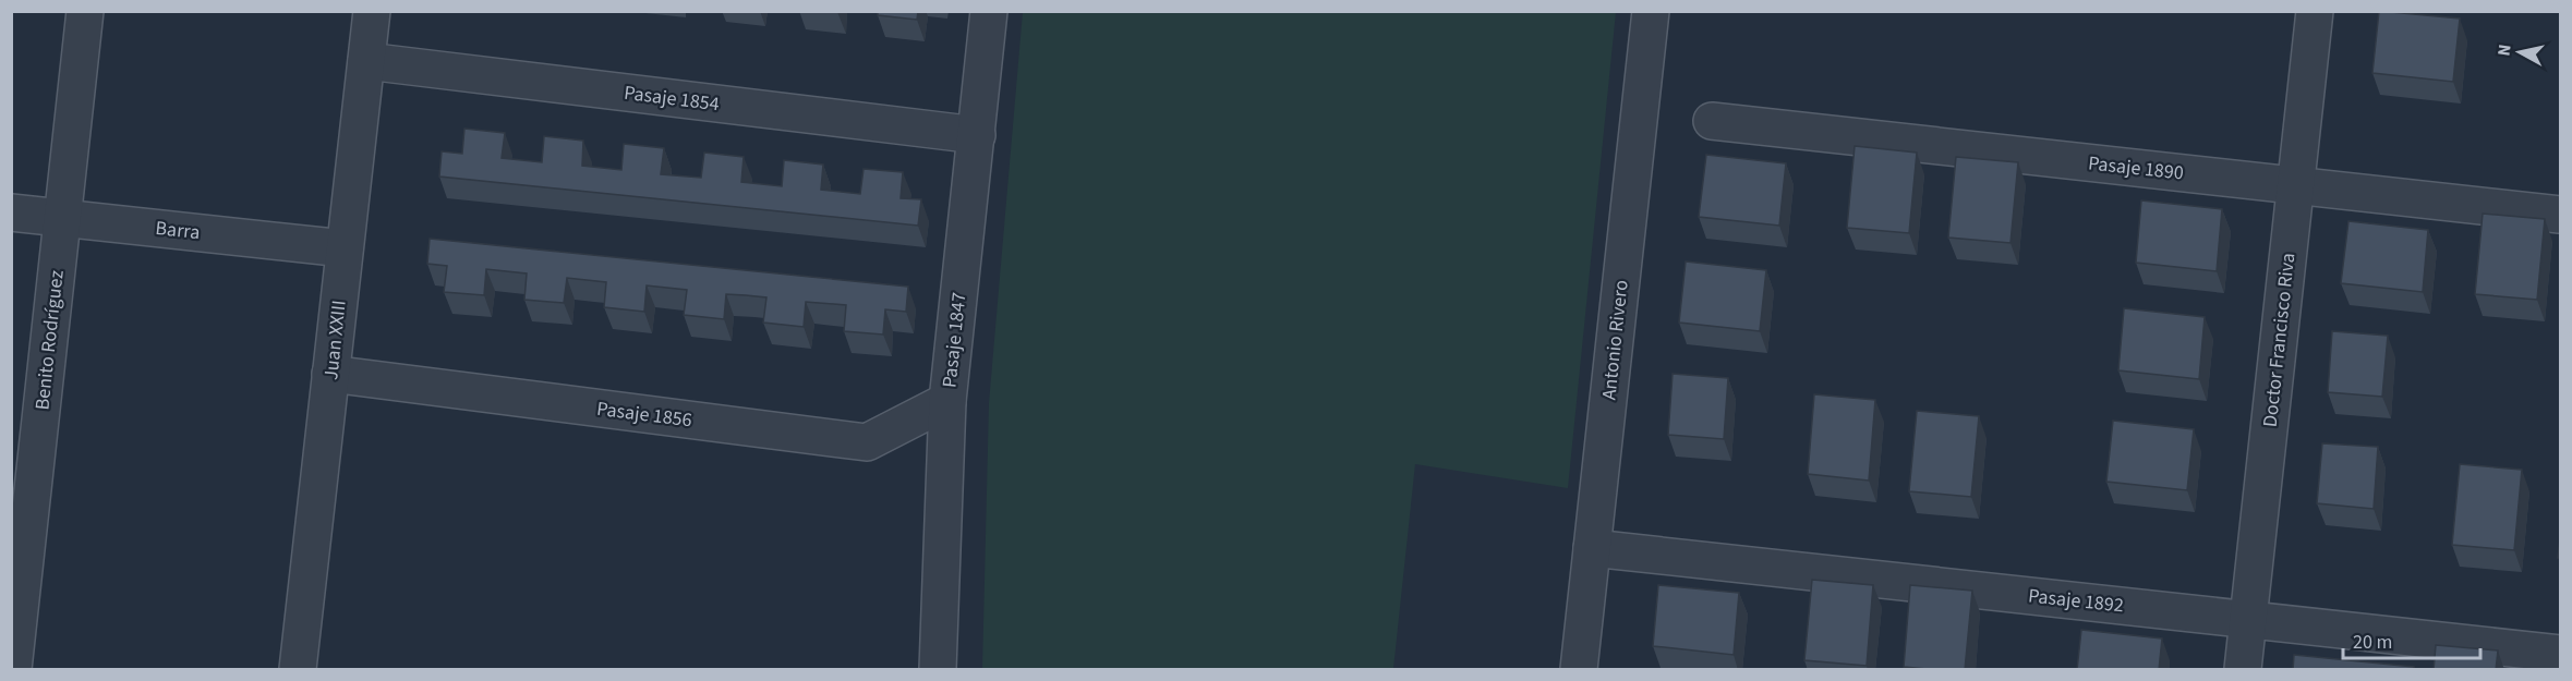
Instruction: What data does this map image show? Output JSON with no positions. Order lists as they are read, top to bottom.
{
  "streets": {
    "street": [
      "Pasaje 1854",
      "Pasaje 1890",
      "Barra",
      "Benito Rodríguez",
      "Juan XXIII",
      "Pasaje 1847",
      "Antonio Rivero",
      "Doctor Francisco Riva",
      "Pasaje 1856",
      "Pasaje 1892"
    ]
  },
  "crossings": [
    ["Pasaje 1854", "Juan XXIII"],
    ["Pasaje 1854", "Pasaje 1847"],
    ["Pasaje 1890", "Doctor Francisco Riva"],
    ["Barra", "Benito Rodríguez"],
    ["Barra", "Juan XXIII"],
    ["Juan XXIII", "Pasaje 1856"],
    ["Pasaje 1847", "Pasaje 1856"],
    ["Antonio Rivero", "Pasaje 1892"],
    ["Doctor Francisco Riva", "Pasaje 1892"]
  ],
  "scale_bar": "20 m",
  "north": "left"
}
